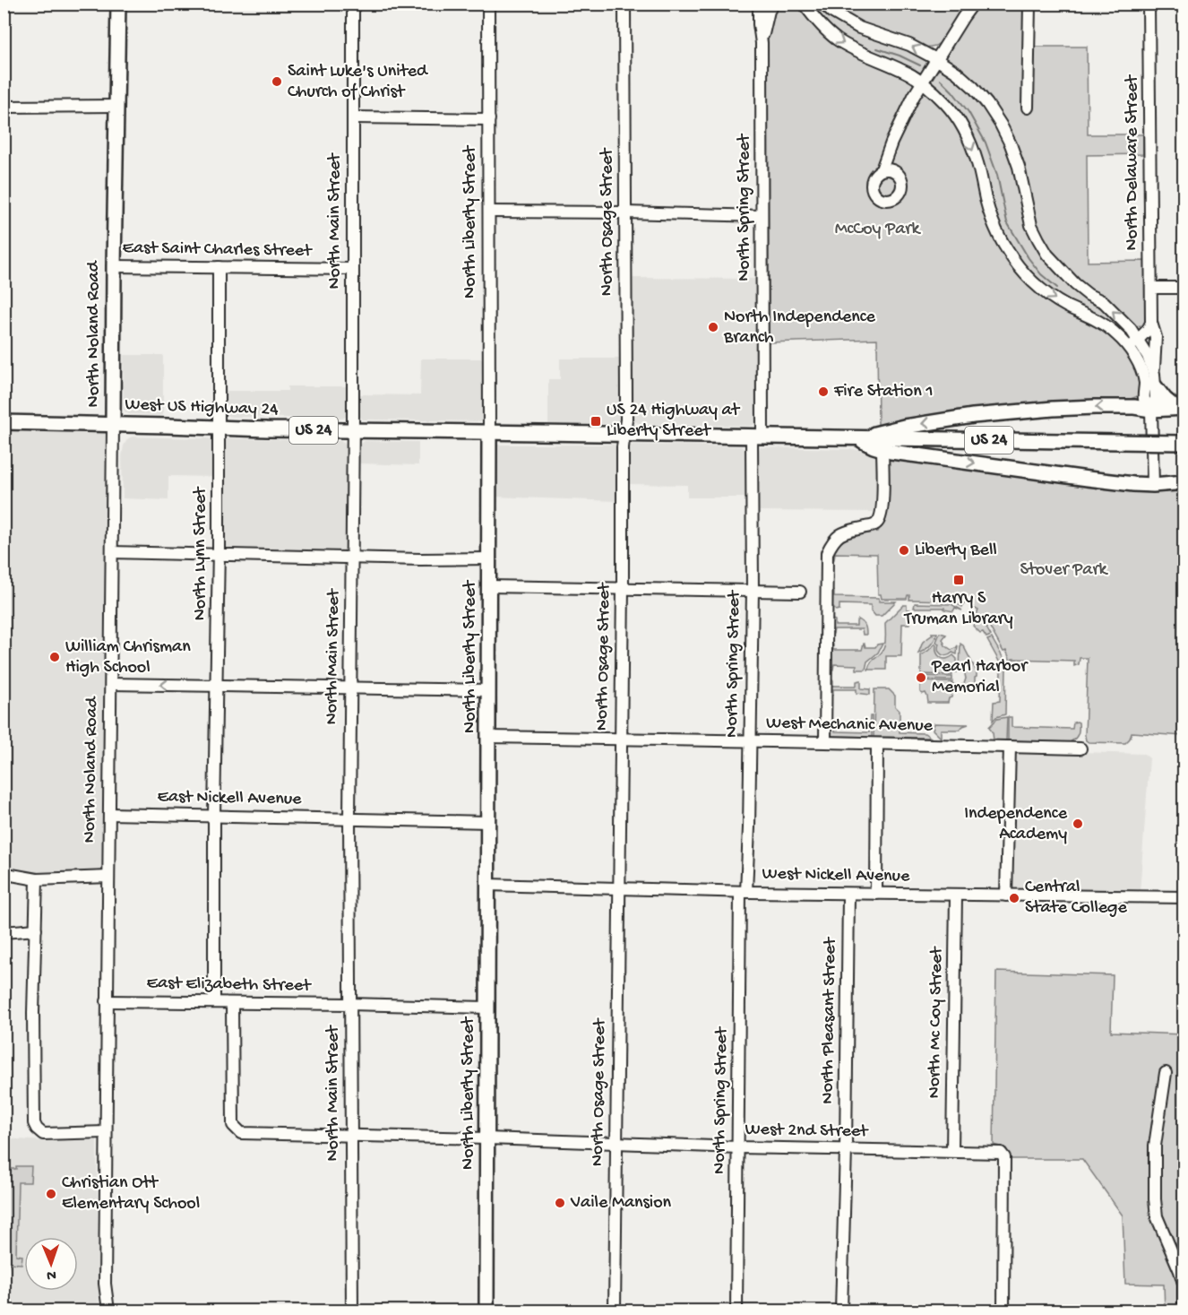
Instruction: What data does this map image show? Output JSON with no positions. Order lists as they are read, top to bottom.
{
  "streets": {
    "main road": [
      "North Liberty Street",
      "North Noland Road",
      "West US Highway 24",
      "US 24"
    ],
    "street": [
      "North Delaware Street",
      "North Spring Street",
      "North Main Street",
      "North Osage Street",
      "East Saint Charles Street",
      "North Lynn Street",
      "West Mechanic Avenue",
      "East Nickell Avenue",
      "West Nickell Avenue",
      "East Elizabeth Street",
      "North Pleasant Street",
      "North Mc Coy Street",
      "West 2nd Street"
    ]
  },
  "crossings": [
    ["North Spring Street", "US 24"],
    ["North Spring Street", "West Mechanic Avenue"],
    ["North Spring Street", "West Nickell Avenue"],
    ["North Spring Street", "West 2nd Street"],
    ["North Main Street", "East Saint Charles Street"],
    ["North Main Street", "West US Highway 24"],
    ["North Main Street", "East Nickell Avenue"],
    ["North Main Street", "East Elizabeth Street"],
    ["North Main Street", "West 2nd Street"],
    ["North Liberty Street", "West US Highway 24"],
    ["North Liberty Street", "West Mechanic Avenue"],
    ["North Liberty Street", "West Nickell Avenue"],
    ["North Liberty Street", "East Elizabeth Street"],
    ["North Liberty Street", "West 2nd Street"],
    ["North Osage Street", "West US Highway 24"],
    ["North Osage Street", "US 24"],
    ["North Osage Street", "West Mechanic Avenue"],
    ["North Osage Street", "West Nickell Avenue"],
    ["North Osage Street", "West 2nd Street"],
    ["East Saint Charles Street", "North Noland Road"],
    ["East Saint Charles Street", "North Lynn Street"],
    ["North Noland Road", "West US Highway 24"],
    ["North Noland Road", "East Nickell Avenue"],
    ["North Noland Road", "East Elizabeth Street"],
    ["West US Highway 24", "US 24"],
    ["West US Highway 24", "North Lynn Street"],
    ["North Lynn Street", "East Nickell Avenue"],
    ["North Lynn Street", "East Elizabeth Street"],
    ["West Nickell Avenue", "North Pleasant Street"],
    ["West Nickell Avenue", "North Mc Coy Street"],
    ["East Elizabeth Street", "West 2nd Street"],
    ["North Pleasant Street", "West 2nd Street"],
    ["North Mc Coy Street", "West 2nd Street"]
  ],
  "parks": ["McCoy Park", "Stover Park"],
  "places": {
    "other": [
      "Saint Luke's United Church of Christ",
      "North Independence Branch",
      "Fire Station 1",
      "Liberty Bell",
      "William Chrisman High School",
      "Pearl Harbor Memorial",
      "Independence Academy",
      "Central State College",
      "Christian Ott Elementary School",
      "Vaile Mansion"
    ],
    "transit": ["US 24 Highway at Liberty Street", "Harry S Truman Library"]
  },
  "north": "bottom"
}
